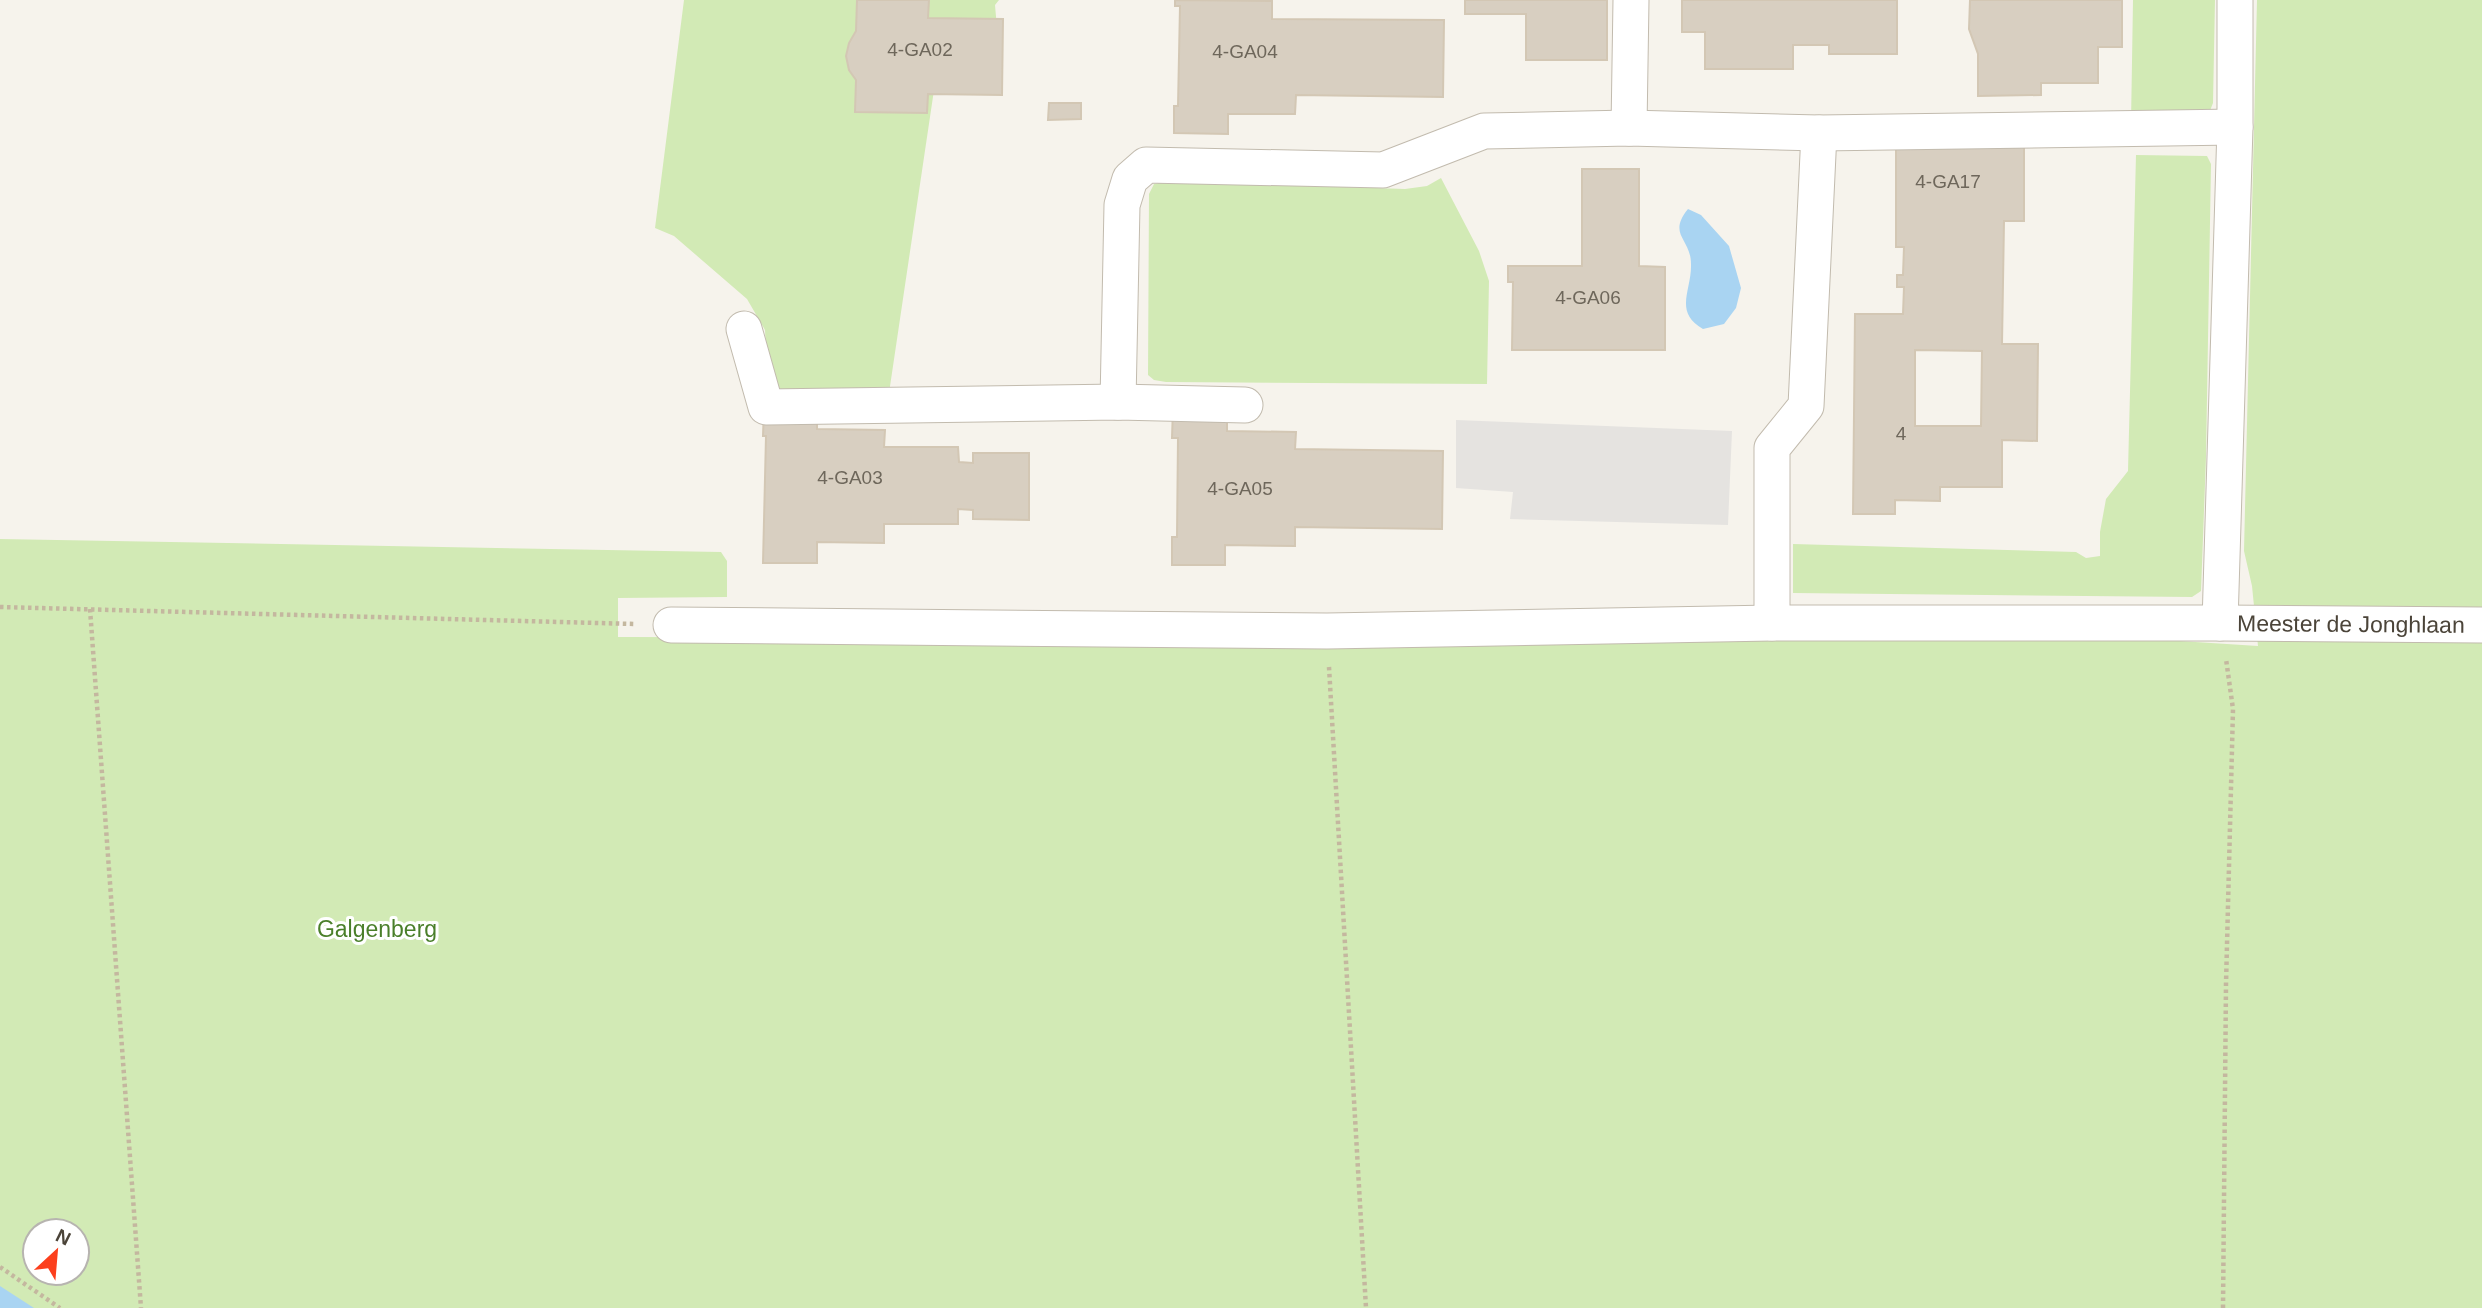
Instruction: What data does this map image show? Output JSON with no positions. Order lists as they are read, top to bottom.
{
  "streets": {
    "street": ["Meester de Jonghlaan"]
  },
  "parks": ["Galgenberg"],
  "house_numbers": [
    "4-GA02",
    "4-GA04",
    "4-GA17",
    "4-GA06",
    "4",
    "4-GA03",
    "4-GA05"
  ],
  "north": "top right"
}
